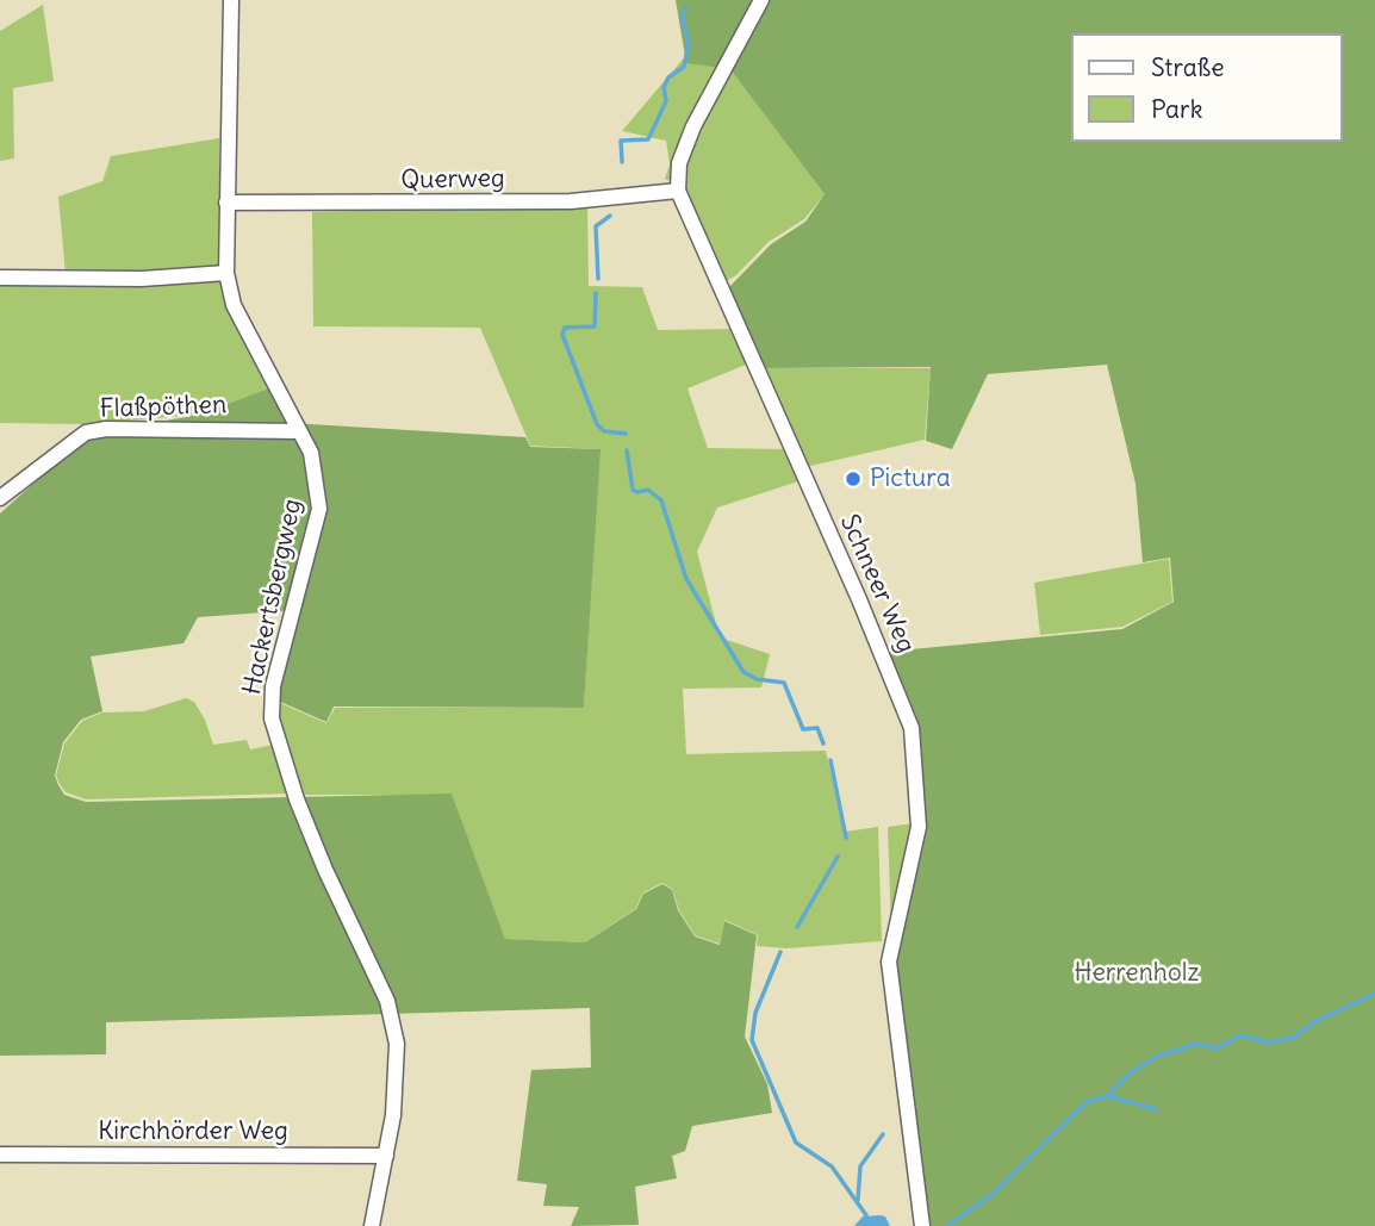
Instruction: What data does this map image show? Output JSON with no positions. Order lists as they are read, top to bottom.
{
  "streets": {
    "street": [
      "Querweg",
      "Flaßpöthen",
      "Schneer Weg",
      "Hackertsbergweg",
      "Kirchhörder Weg"
    ]
  },
  "crossings": [
    ["Querweg", "Schneer Weg"],
    ["Querweg", "Hackertsbergweg"],
    ["Flaßpöthen", "Hackertsbergweg"],
    ["Hackertsbergweg", "Kirchhörder Weg"]
  ],
  "parks": ["Herrenholz"],
  "places": ["Pictura"],
  "legend": ["Straße", "Park"]
}
